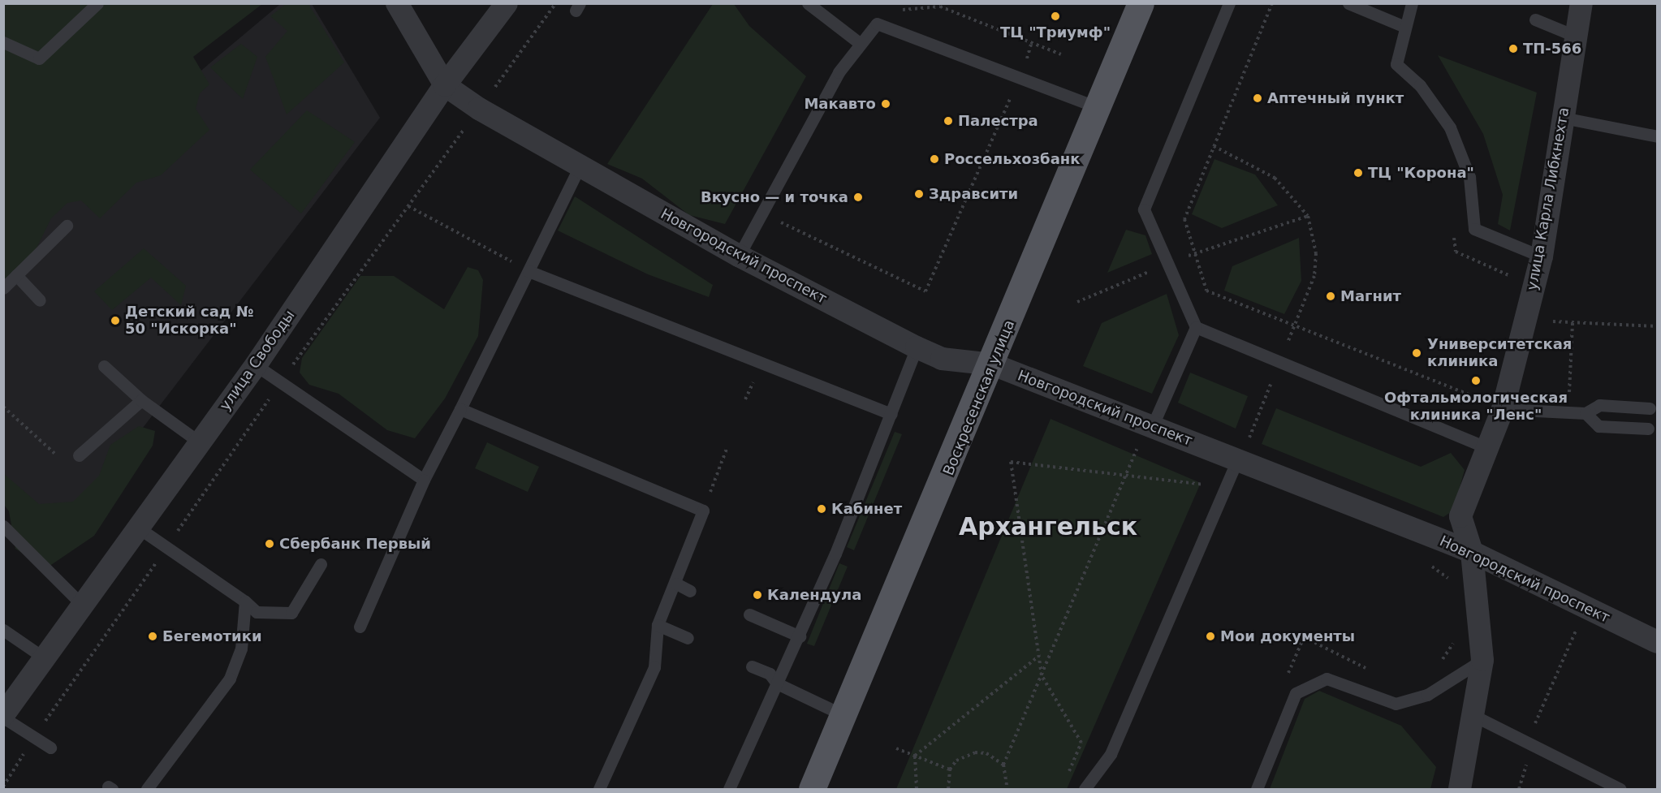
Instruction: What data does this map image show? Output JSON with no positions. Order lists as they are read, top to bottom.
{
  "streets": {
    "main road": ["Воскресенская улица"],
    "street": ["улица Карла Либкнехта", "Новгородский проспект", "улица Свободы"]
  },
  "crossings": [
    ["улица Карла Либкнехта", "Новгородский проспект"],
    ["Новгородский проспект", "улица Свободы"],
    ["Новгородский проспект", "Воскресенская улица"]
  ],
  "districts": ["Архангельск"],
  "places": [
    "ТЦ \"Триумф\"",
    "ТП-566",
    "Аптечный пункт",
    "Макавто",
    "Палестра",
    "Россельхозбанк",
    "ТЦ \"Корона\"",
    "Здравсити",
    "Вкусно — и точка",
    "Магнит",
    "Детский сад № 50 \"Искорка\"",
    "Университетская клиника",
    "Офтальмологическая клиника \"Ленс\"",
    "Кабинет",
    "Сбербанк Первый",
    "Календула",
    "Бегемотики",
    "Мои документы"
  ]
}
